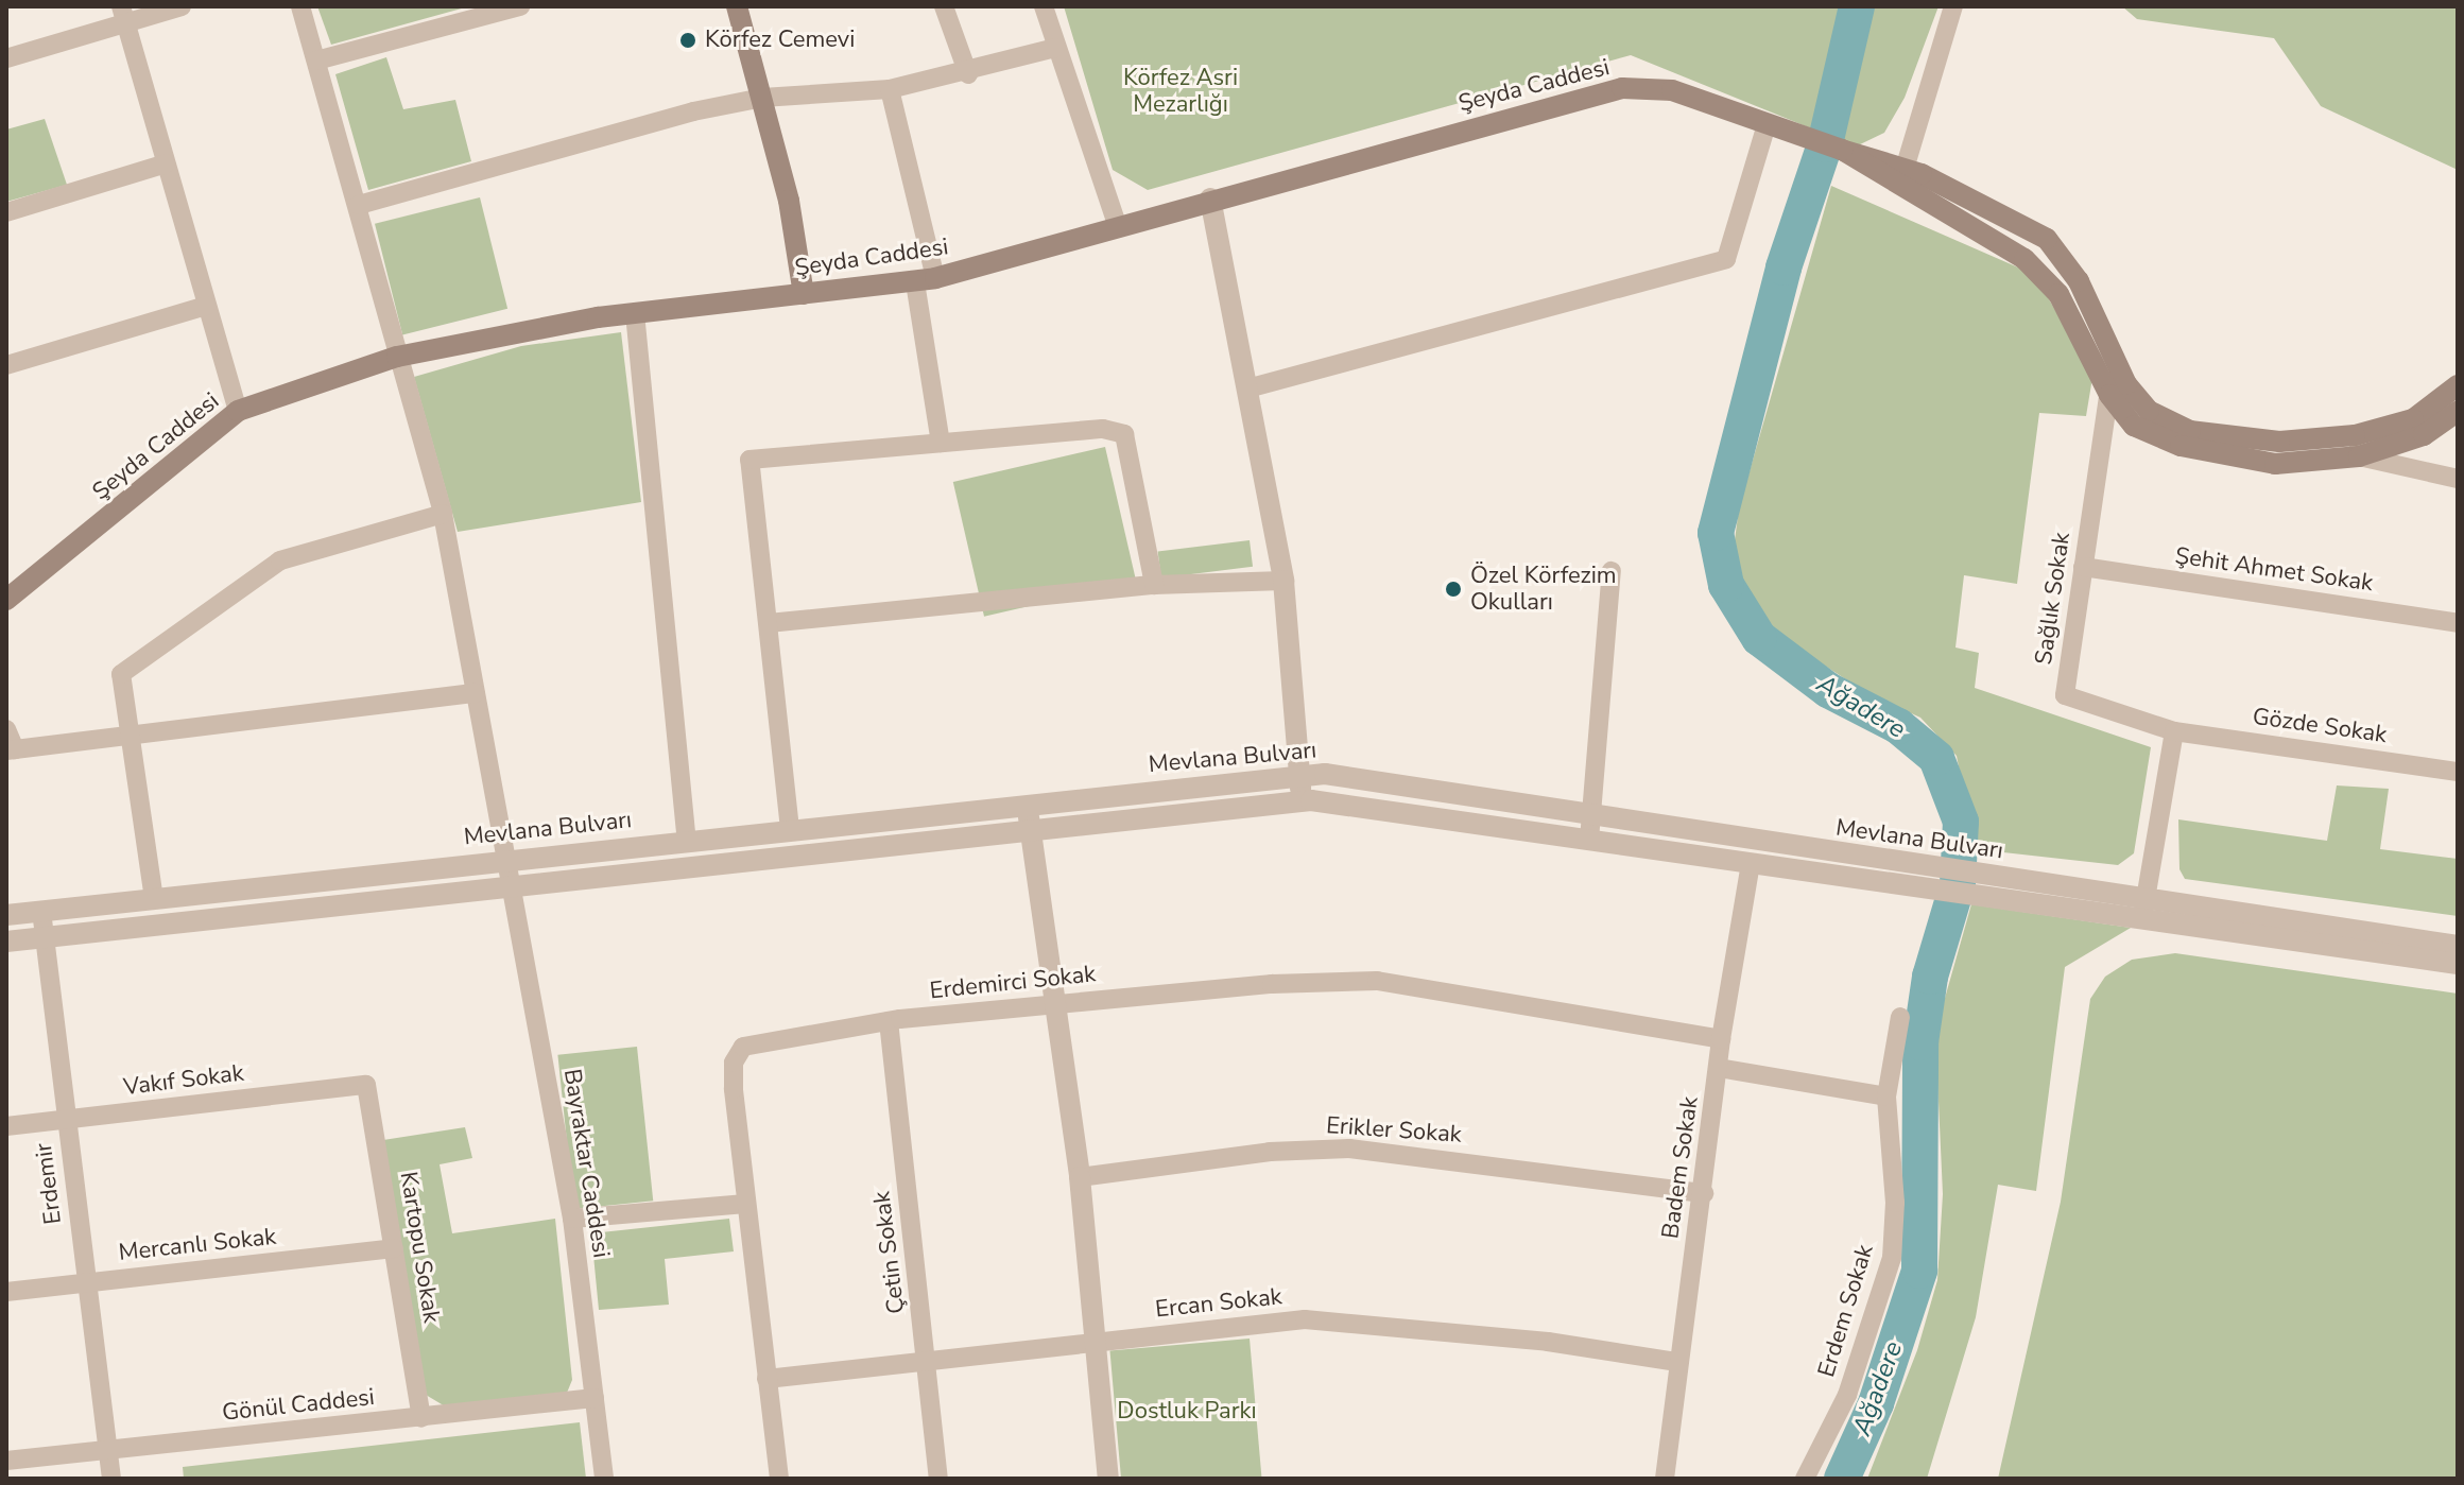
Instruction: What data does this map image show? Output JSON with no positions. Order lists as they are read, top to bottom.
{
  "streets": {
    "main road": ["Şeyda Caddesi"],
    "street": [
      "Şehit Ahmet Sokak",
      "Sağlık Sokak",
      "Gözde Sokak",
      "Mevlana Bulvarı",
      "Erdemirci Sokak",
      "Vakıf Sokak",
      "Erikler Sokak",
      "Bayraktar Caddesi",
      "Badem Sokak",
      "Erdemir",
      "Mercanlı Sokak",
      "Kartopu Sokak",
      "Çetin Sokak",
      "Ercan Sokak",
      "Erdem Sokak",
      "Gönül Caddesi"
    ]
  },
  "crossings": [
    ["Şeyda Caddesi", "Sağlık Sokak"],
    ["Şeyda Caddesi", "Bayraktar Caddesi"],
    ["Şehit Ahmet Sokak", "Sağlık Sokak"],
    ["Sağlık Sokak", "Gözde Sokak"],
    ["Mevlana Bulvarı", "Bayraktar Caddesi"],
    ["Mevlana Bulvarı", "Badem Sokak"],
    ["Mevlana Bulvarı", "Erdemir"],
    ["Erdemirci Sokak", "Badem Sokak"],
    ["Erdemirci Sokak", "Çetin Sokak"],
    ["Erdemirci Sokak", "Ercan Sokak"],
    ["Vakıf Sokak", "Erdemir"],
    ["Vakıf Sokak", "Kartopu Sokak"],
    ["Erikler Sokak", "Badem Sokak"],
    ["Bayraktar Caddesi", "Gönül Caddesi"],
    ["Badem Sokak", "Ercan Sokak"],
    ["Erdemir", "Mercanlı Sokak"],
    ["Erdemir", "Gönül Caddesi"],
    ["Mercanlı Sokak", "Kartopu Sokak"],
    ["Kartopu Sokak", "Gönül Caddesi"],
    ["Çetin Sokak", "Ercan Sokak"]
  ],
  "water": ["Ağadere"],
  "parks": ["Körfez Asri Mezarlığı", "Dostluk Parkı"],
  "places": ["Körfez Cemevi", "Özel Körfezim Okulları"]
}
